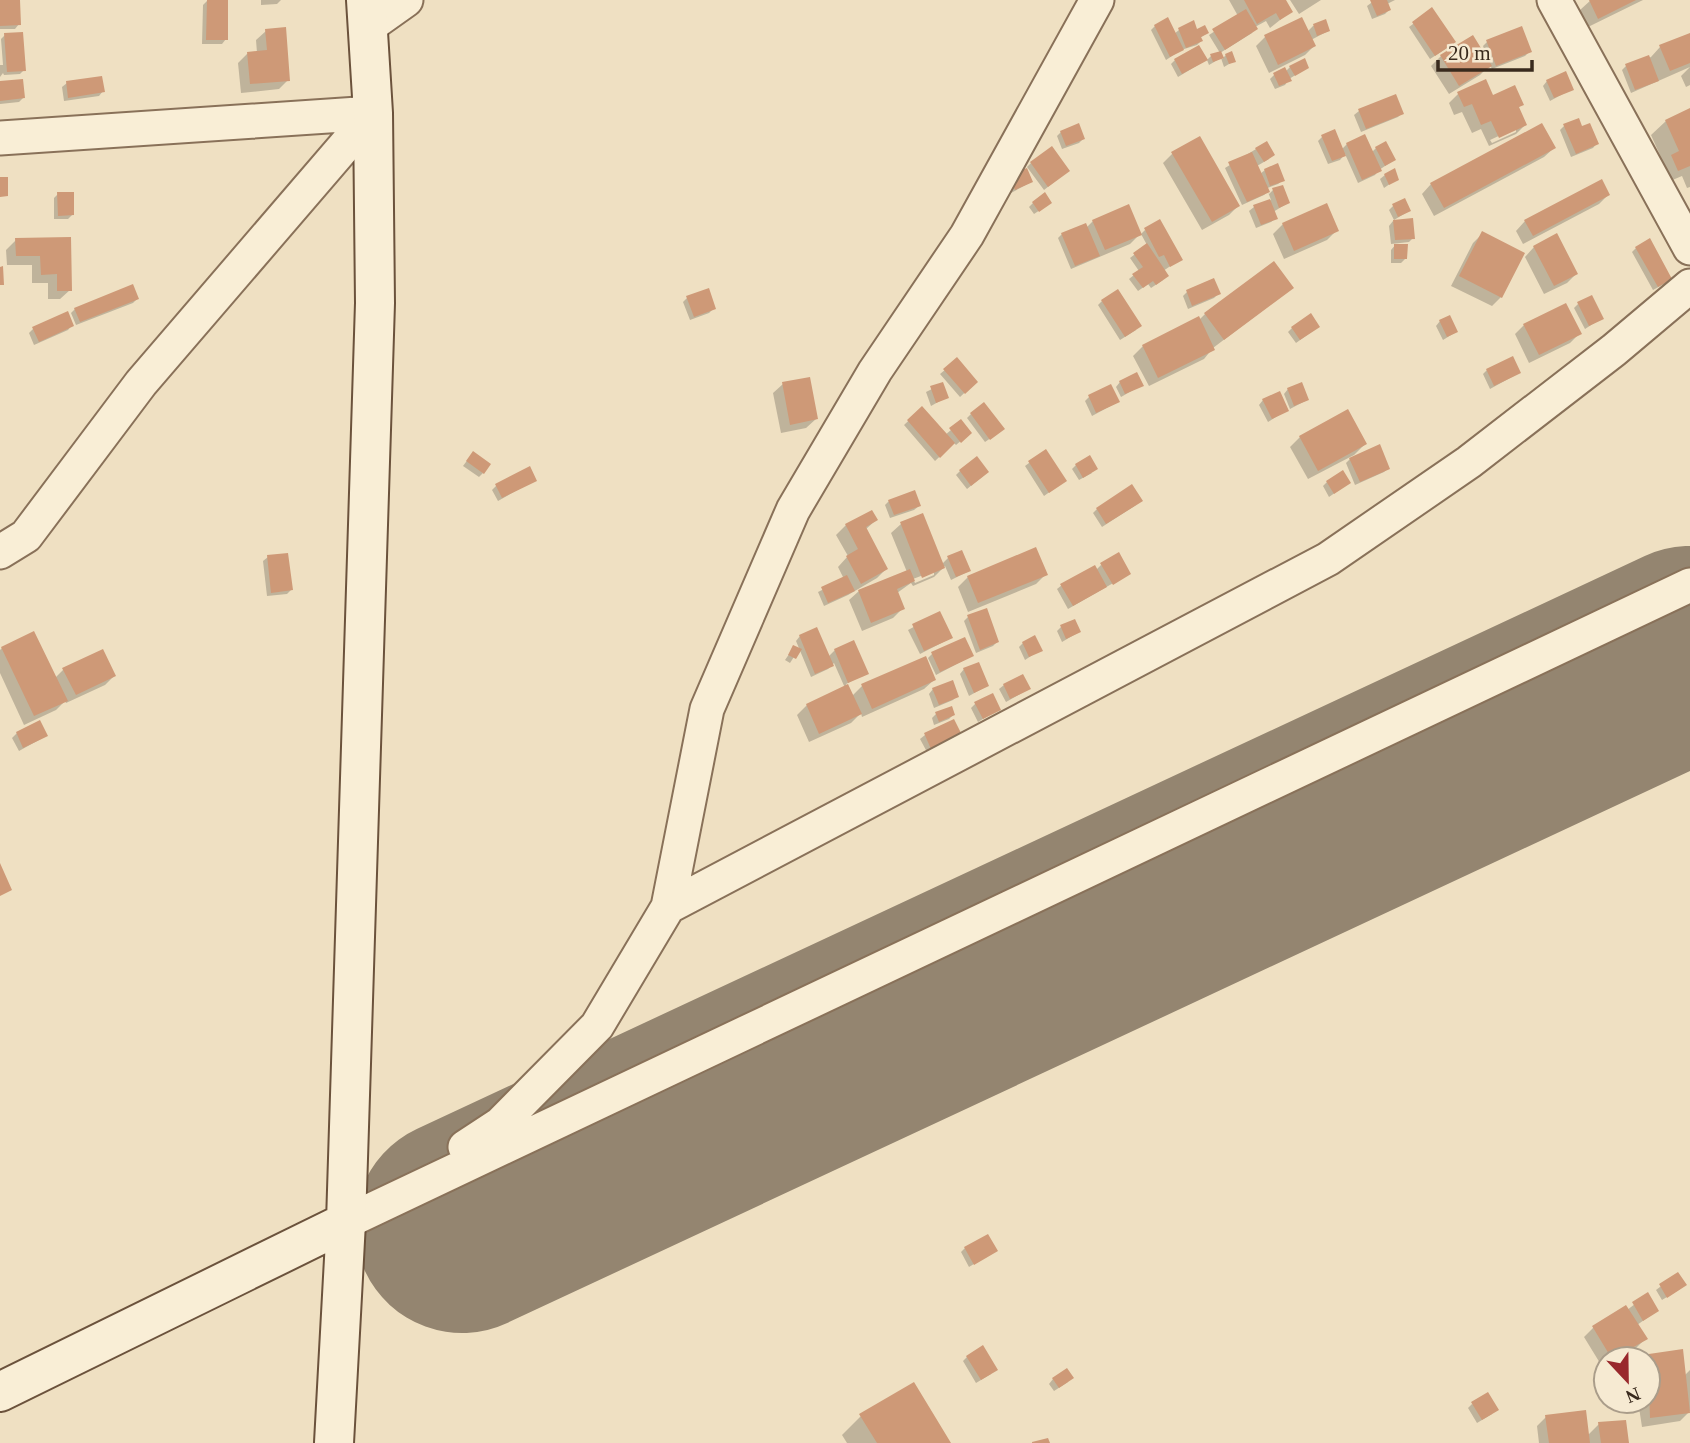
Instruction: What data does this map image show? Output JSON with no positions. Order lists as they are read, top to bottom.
{
  "scale_bar": "20 m",
  "north": "bottom"
}
